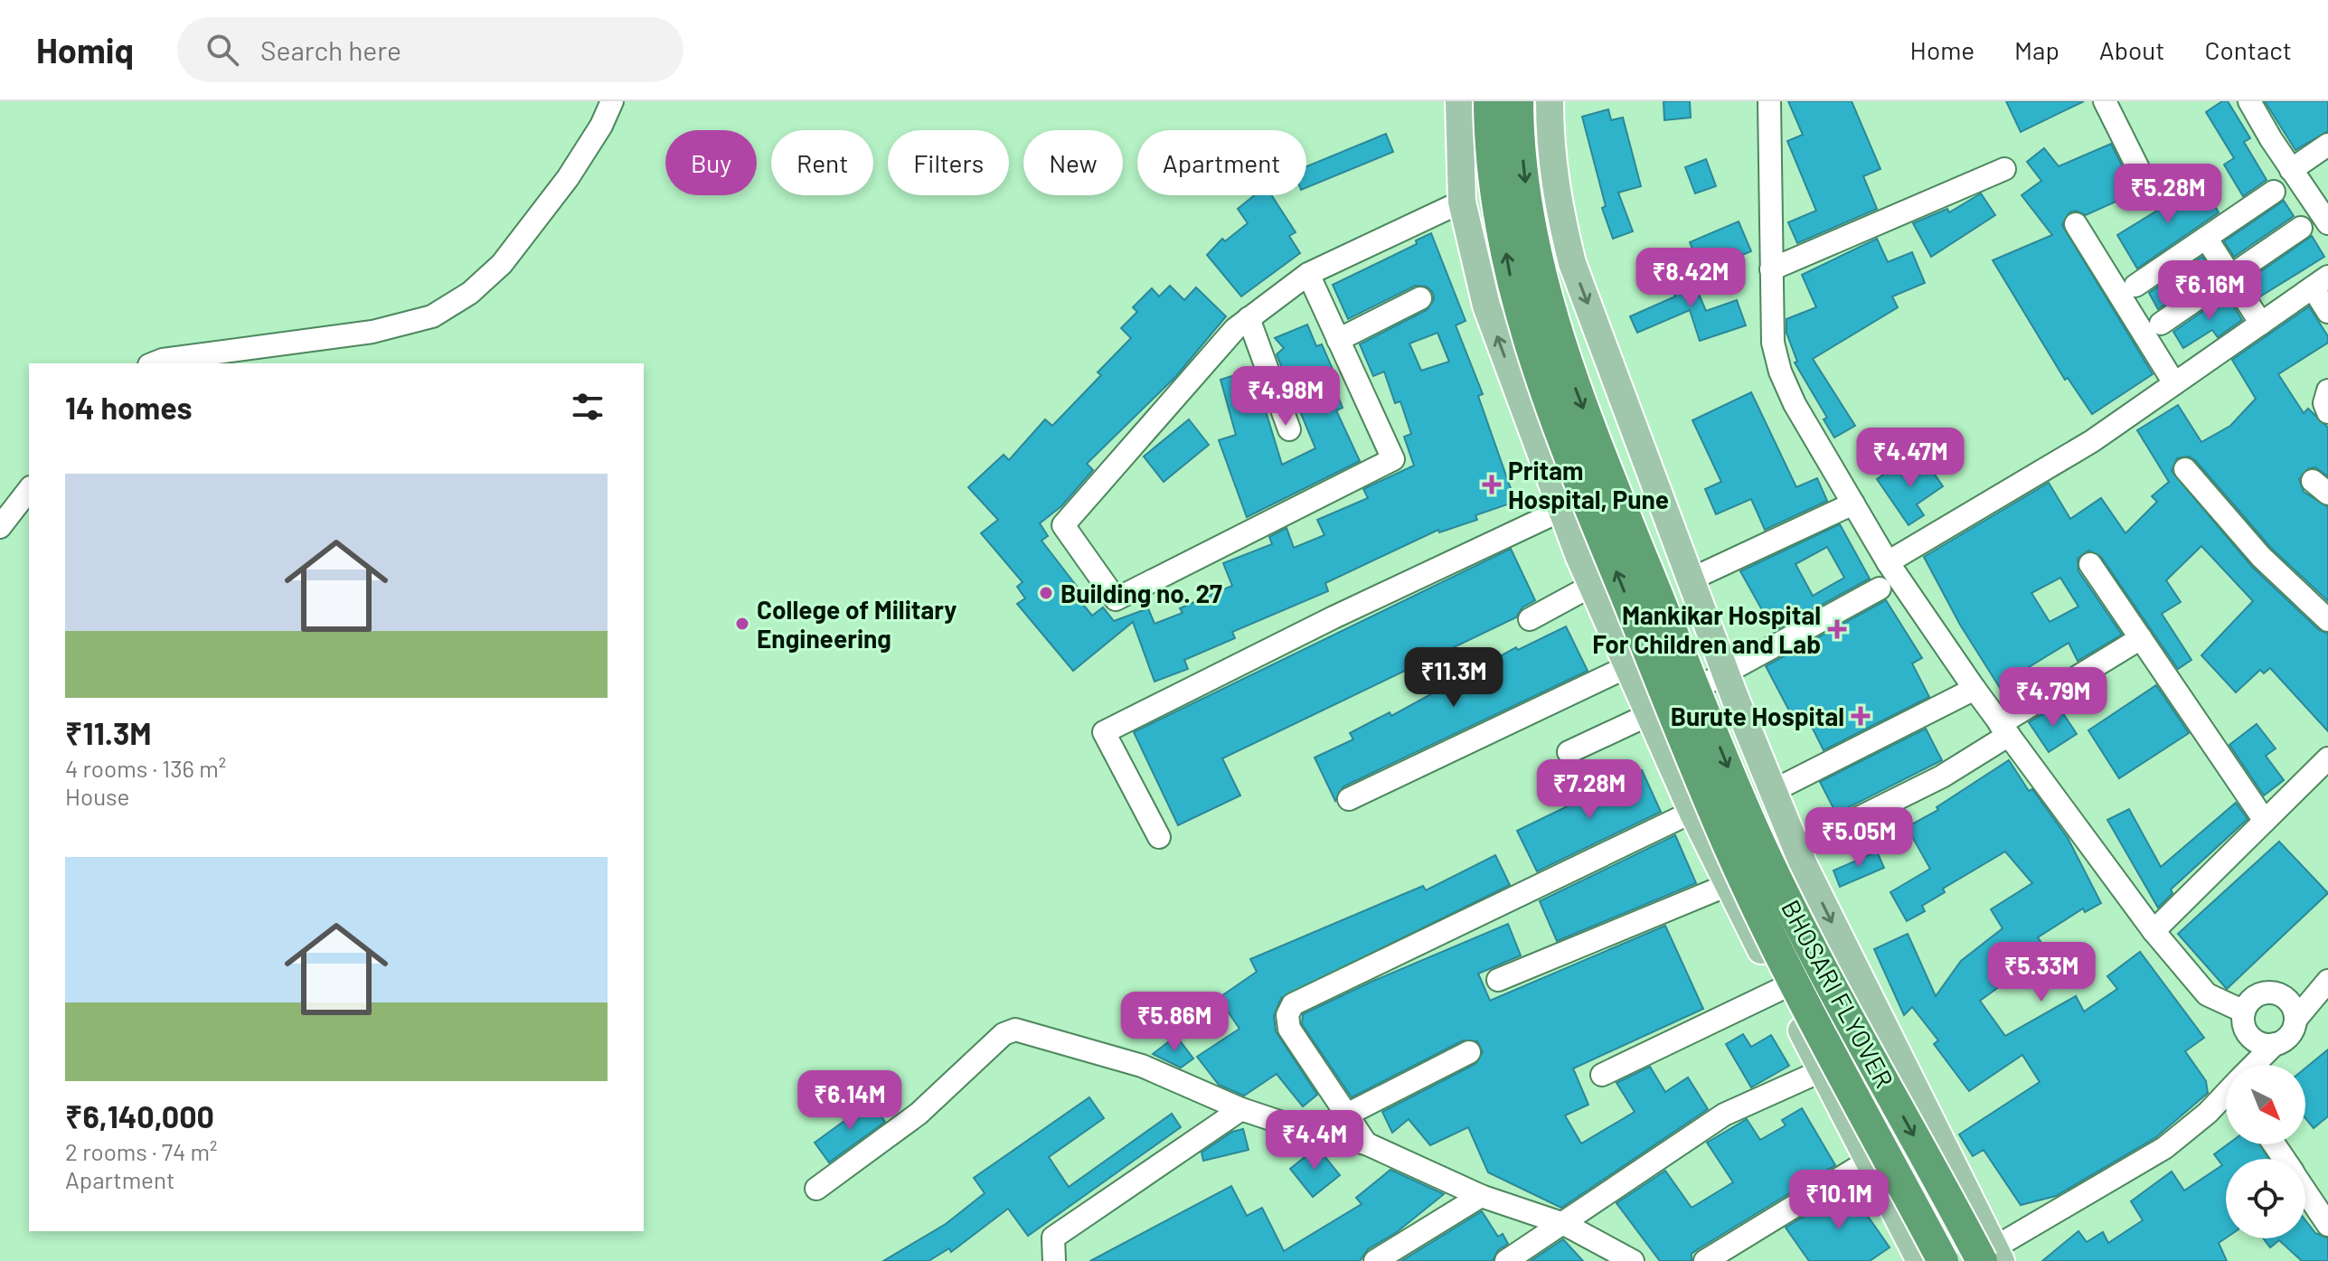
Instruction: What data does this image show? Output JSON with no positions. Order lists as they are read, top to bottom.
{
  "streets": {
    "highway": ["BHOSARI FLYOVER"]
  },
  "places": {
    "health": ["Pritam Hospital, Pune", "Mankikar Hospital For Children and Lab", "Burute Hospital"],
    "other": ["Building no. 27", "College of Military Engineering"]
  },
  "north": "bottom right",
  "page": {
    "header": "Homiq",
    "search": "Search here",
    "nav": [
      "Home",
      "Map",
      "About",
      "Contact"
    ],
    "chip": [
      "Buy",
      "Rent",
      "Filters",
      "New",
      "Apartment"
    ],
    "price": [
      "₹5.28M",
      "₹8.42M",
      "₹6.16M",
      "₹4.98M",
      "₹4.47M",
      "₹11.3M",
      "₹4.79M",
      "₹7.28M",
      "₹5.05M",
      "₹5.33M",
      "₹5.86M",
      "₹6.14M",
      "₹4.4M",
      "₹10.1M"
    ],
    "heading": "14 homes",
    "list": [
      {
        "name": "₹11.3M",
        "note": "4 rooms · 136 m² · House"
      },
      {
        "name": "₹6,140,000",
        "note": "2 rooms · 74 m² · Apartment"
      }
    ]
  }
}
